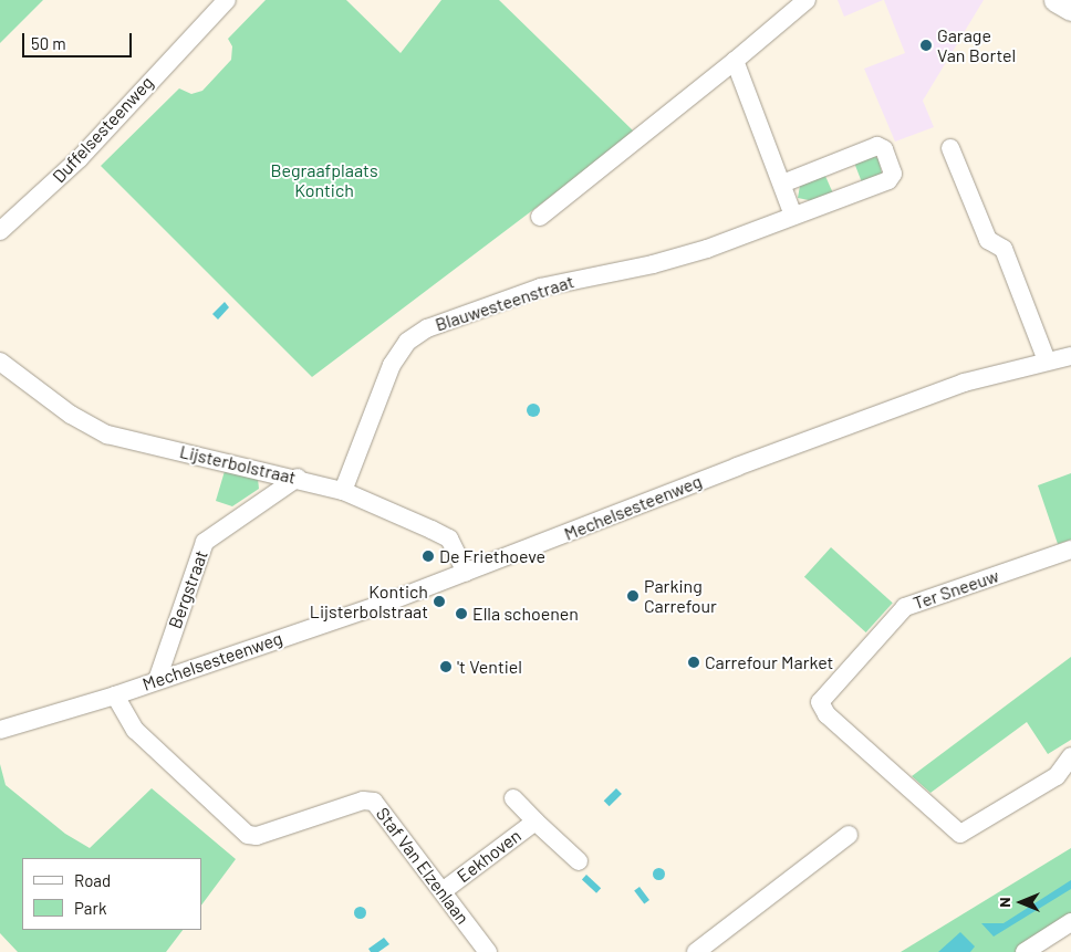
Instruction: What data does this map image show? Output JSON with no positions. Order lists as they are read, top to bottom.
{
  "streets": {
    "street": [
      "Duffelsesteenweg",
      "Blauwesteenstraat",
      "Lijsterbolstraat",
      "Mechelsesteenweg",
      "Bergstraat",
      "Ter Sneeuw",
      "Eekhoven",
      "Staf Van Elzenlaan"
    ]
  },
  "crossings": [
    ["Blauwesteenstraat", "Lijsterbolstraat"],
    ["Lijsterbolstraat", "Mechelsesteenweg"],
    ["Lijsterbolstraat", "Bergstraat"],
    ["Mechelsesteenweg", "Bergstraat"],
    ["Mechelsesteenweg", "Staf Van Elzenlaan"],
    ["Eekhoven", "Staf Van Elzenlaan"]
  ],
  "parks": ["Begraafplaats Kontich"],
  "places": [
    "Garage Van Bortel",
    "De Friethoeve",
    "Parking Carrefour",
    "Kontich Lijsterbolstraat",
    "Ella schoenen",
    "Carrefour Market",
    "'t Ventiel"
  ],
  "legend": ["Road", "Park"],
  "scale_bar": "50 m",
  "north": "left"
}
